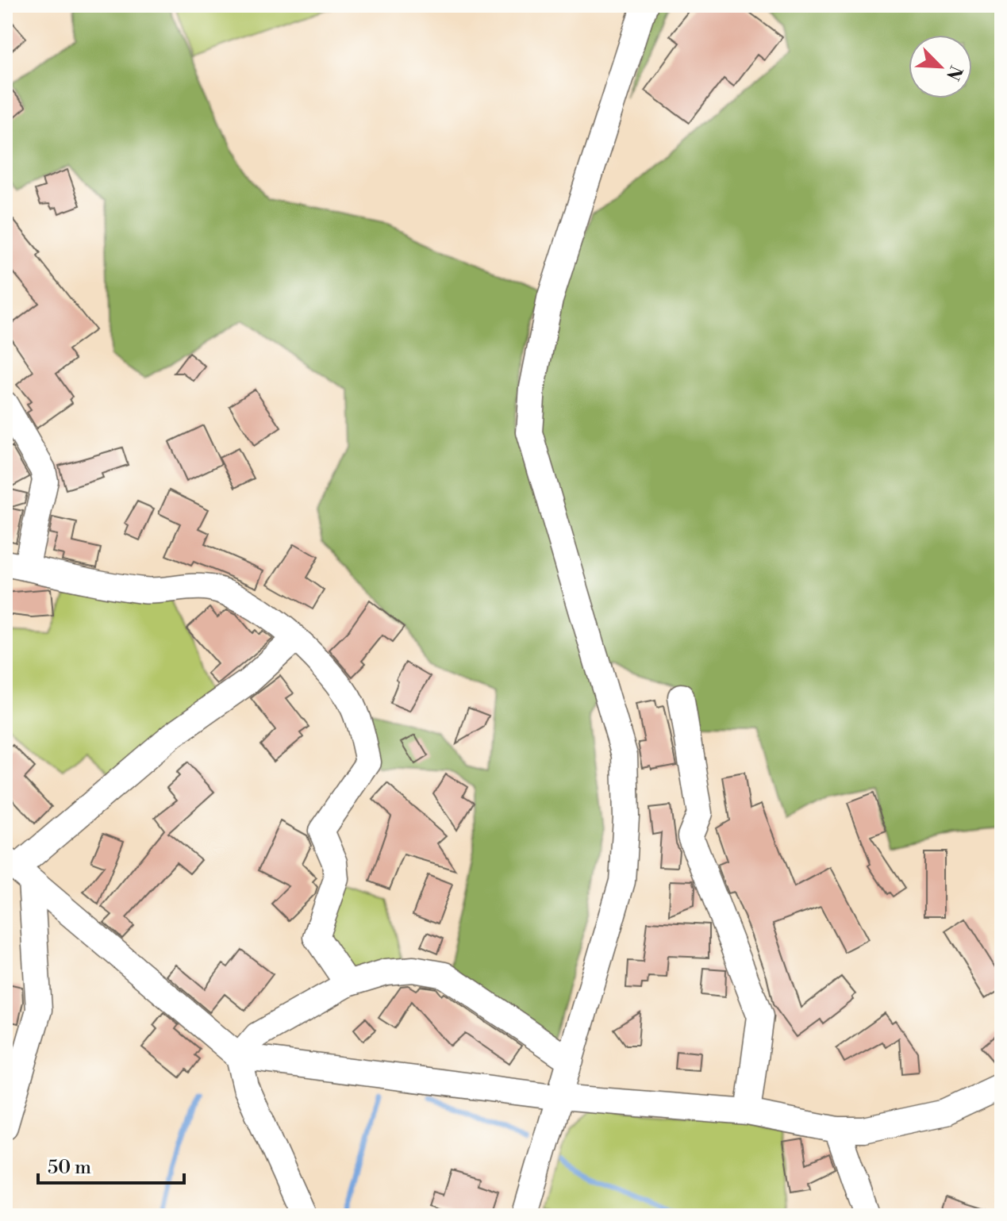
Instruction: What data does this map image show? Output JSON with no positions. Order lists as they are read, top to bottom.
{
  "scale_bar": "50 m",
  "north": "bottom right"
}
